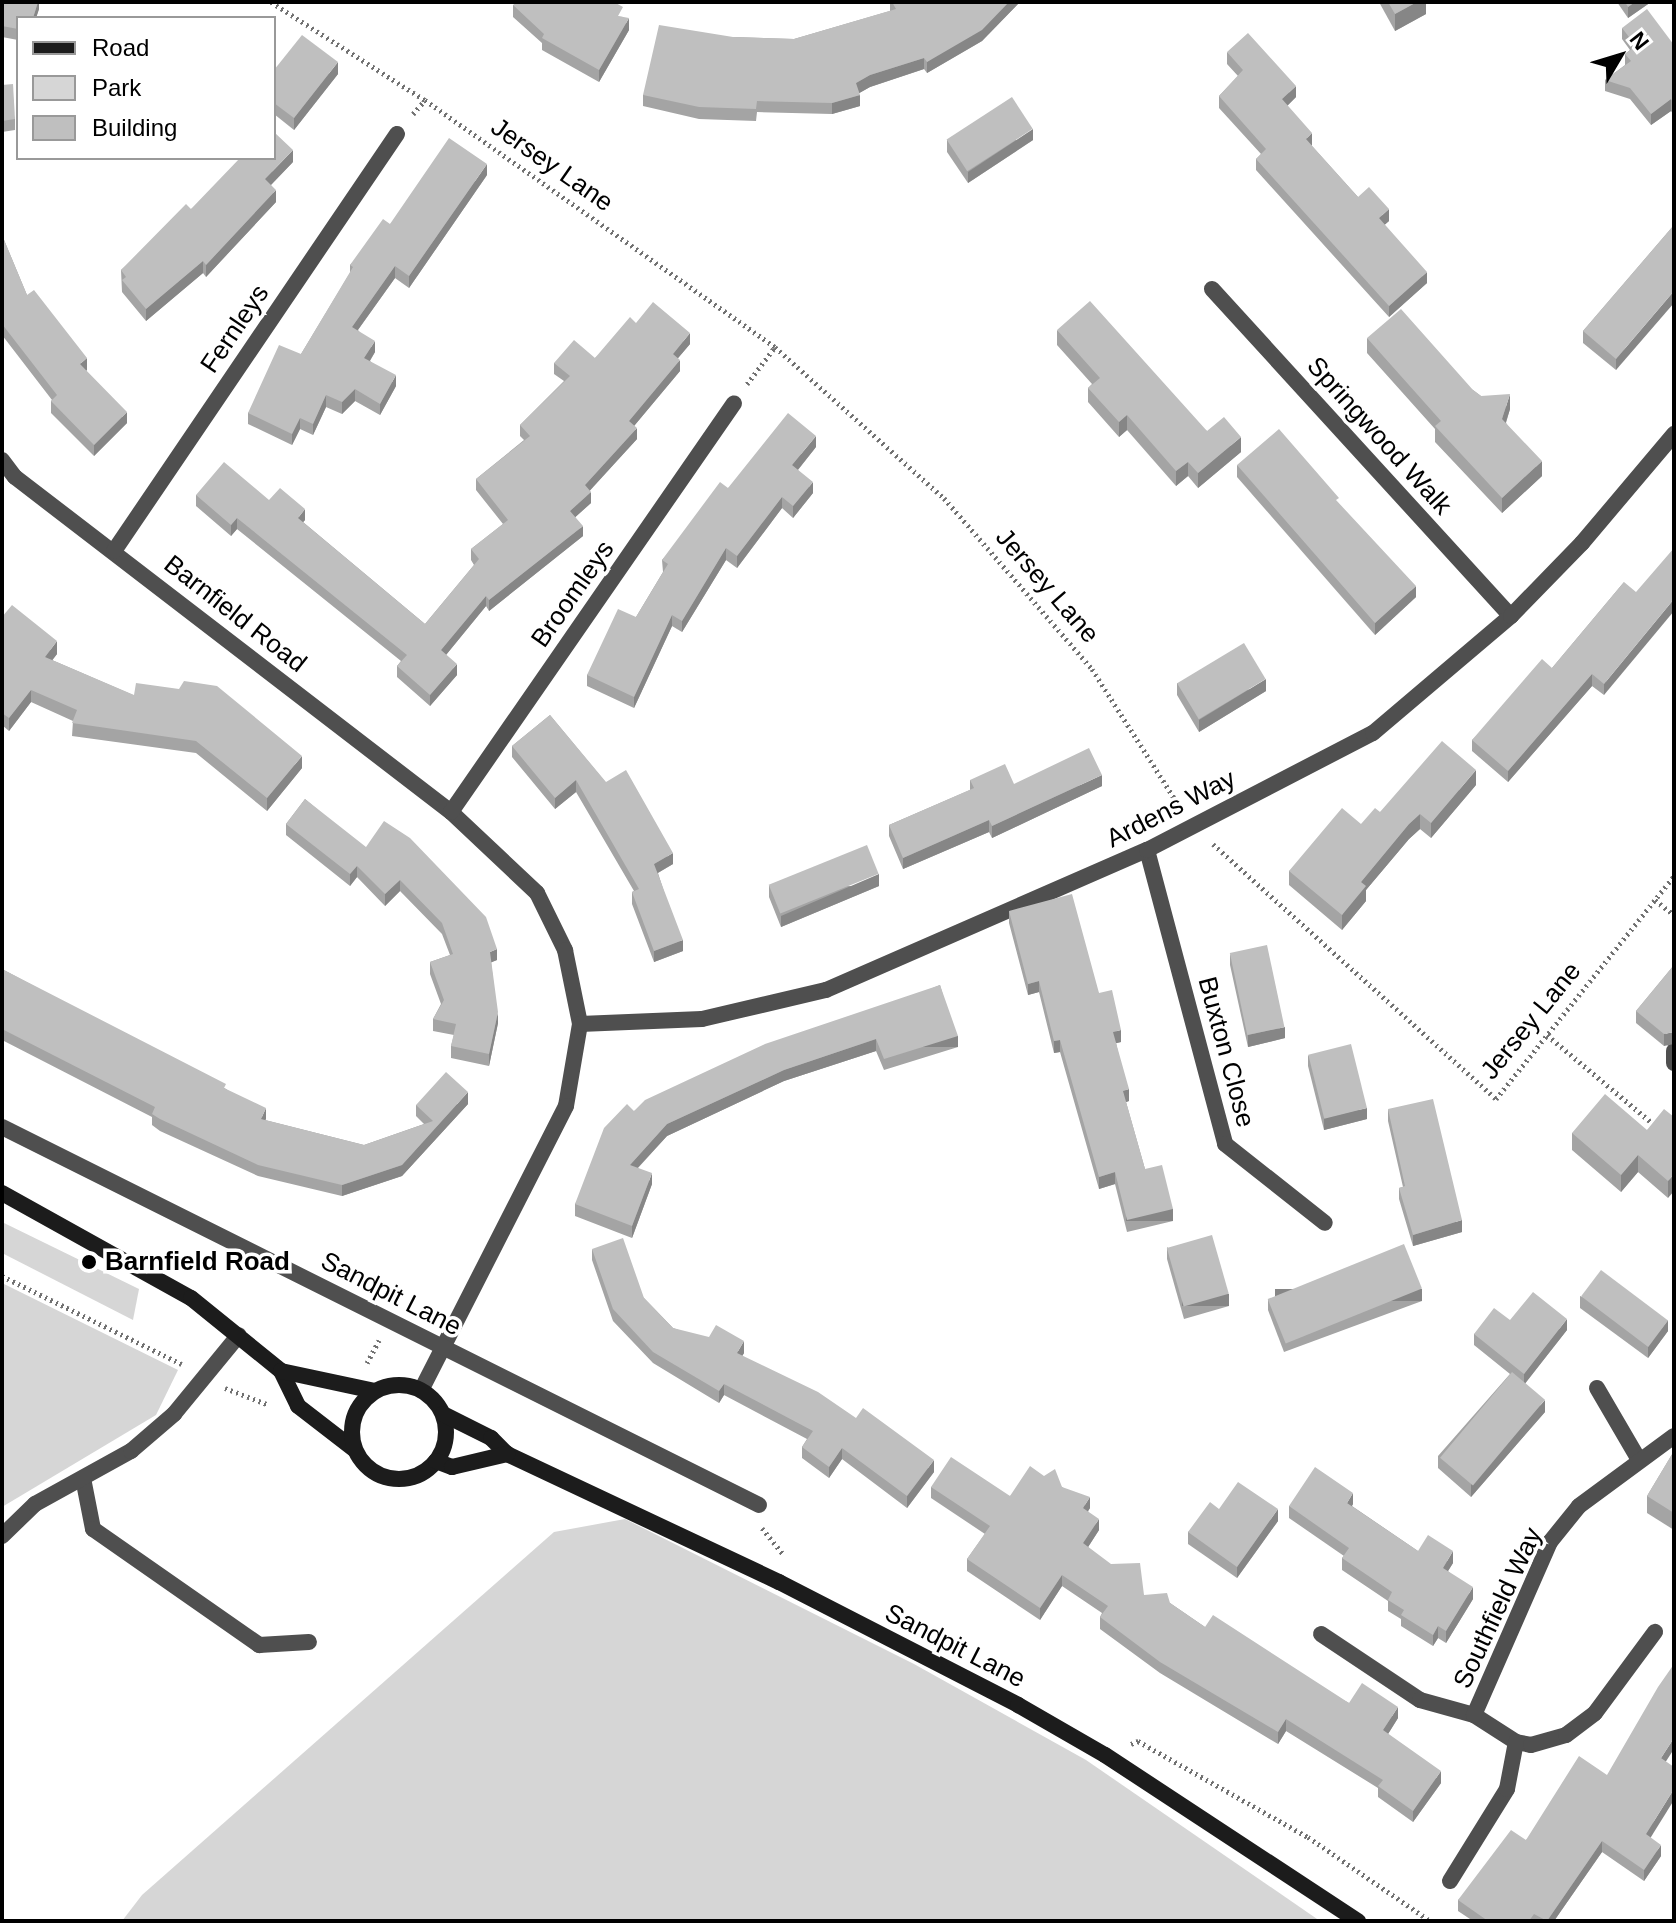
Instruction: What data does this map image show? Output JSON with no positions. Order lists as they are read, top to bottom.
{
  "streets": {
    "street": [
      "Fernleys",
      "Springwood Walk",
      "Broomleys",
      "Barnfield Road",
      "Ardens Way",
      "Buxton Close",
      "Sandpit Lane",
      "Southfield Way"
    ],
    "path": ["Jersey Lane"]
  },
  "crossings": [
    ["Jersey Lane", "Ardens Way"],
    ["Fernleys", "Barnfield Road"],
    ["Springwood Walk", "Ardens Way"],
    ["Broomleys", "Barnfield Road"],
    ["Barnfield Road", "Ardens Way"],
    ["Barnfield Road", "Sandpit Lane"],
    ["Ardens Way", "Buxton Close"]
  ],
  "places": ["Barnfield Road"],
  "legend": ["Road", "Park", "Building"],
  "north": "top right"
}
